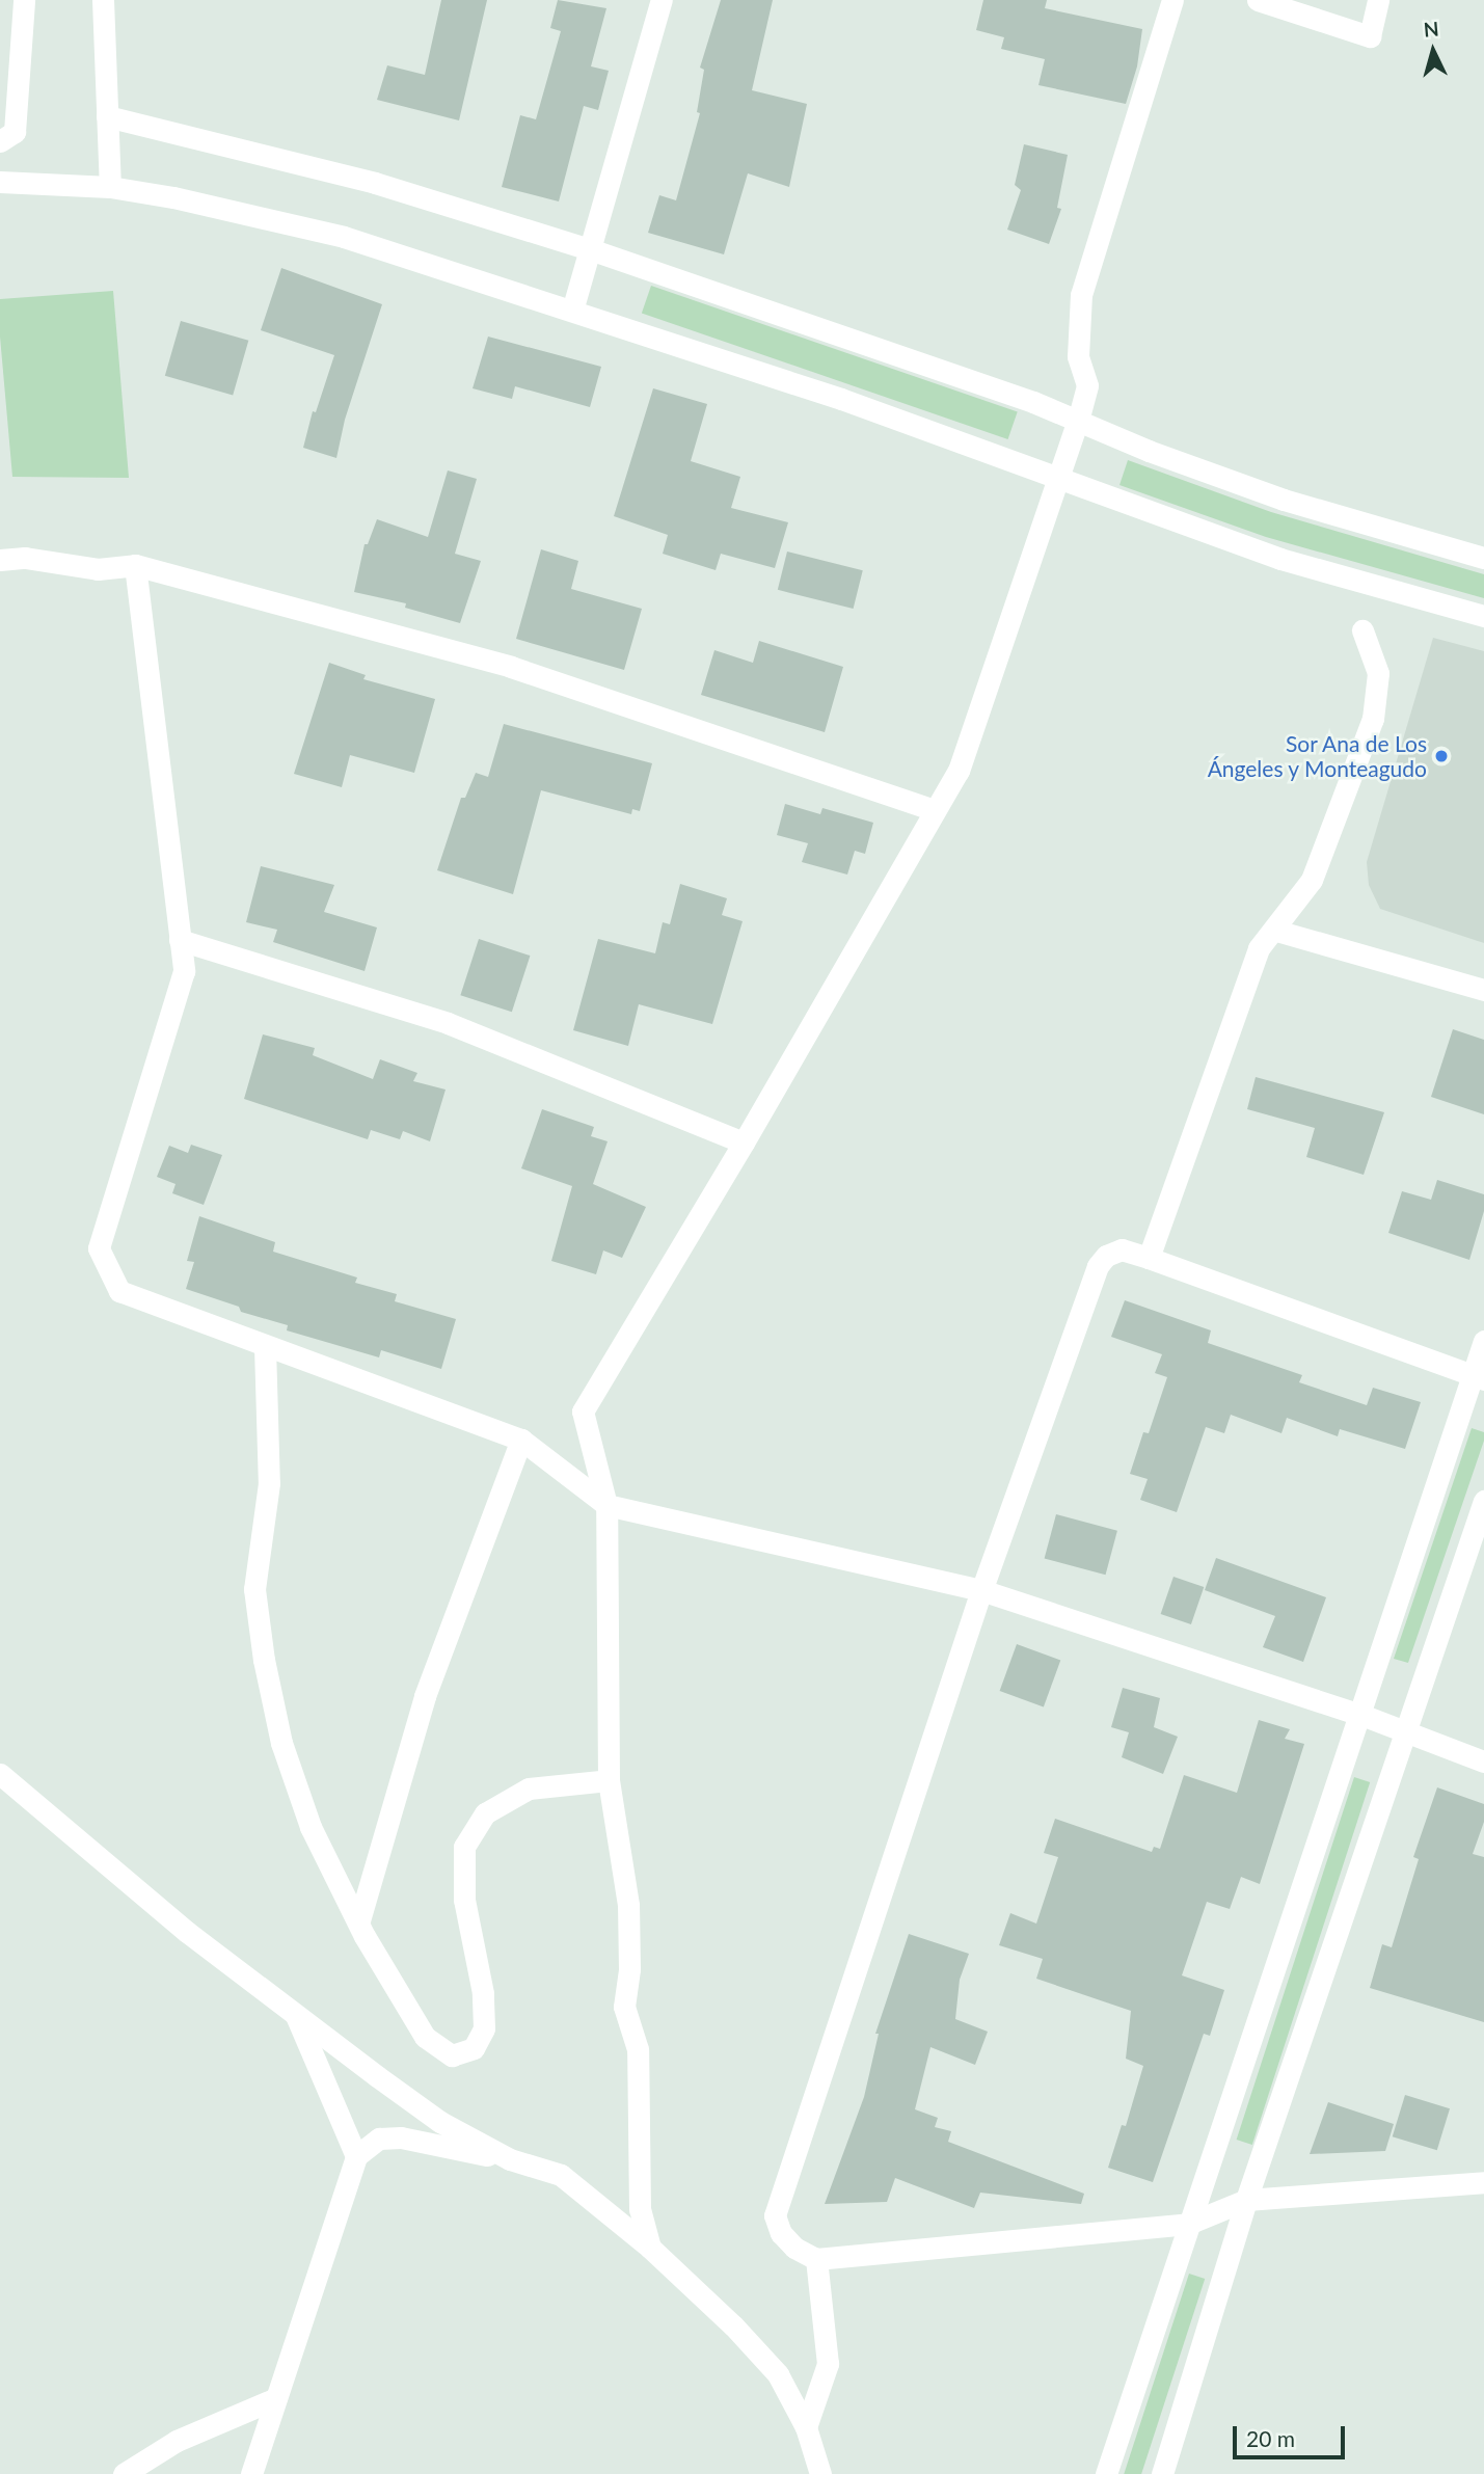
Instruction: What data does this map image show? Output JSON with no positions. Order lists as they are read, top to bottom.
{
  "places": ["Sor Ana de Los Ángeles y Monteagudo"],
  "scale_bar": "20 m",
  "north": "top"
}
